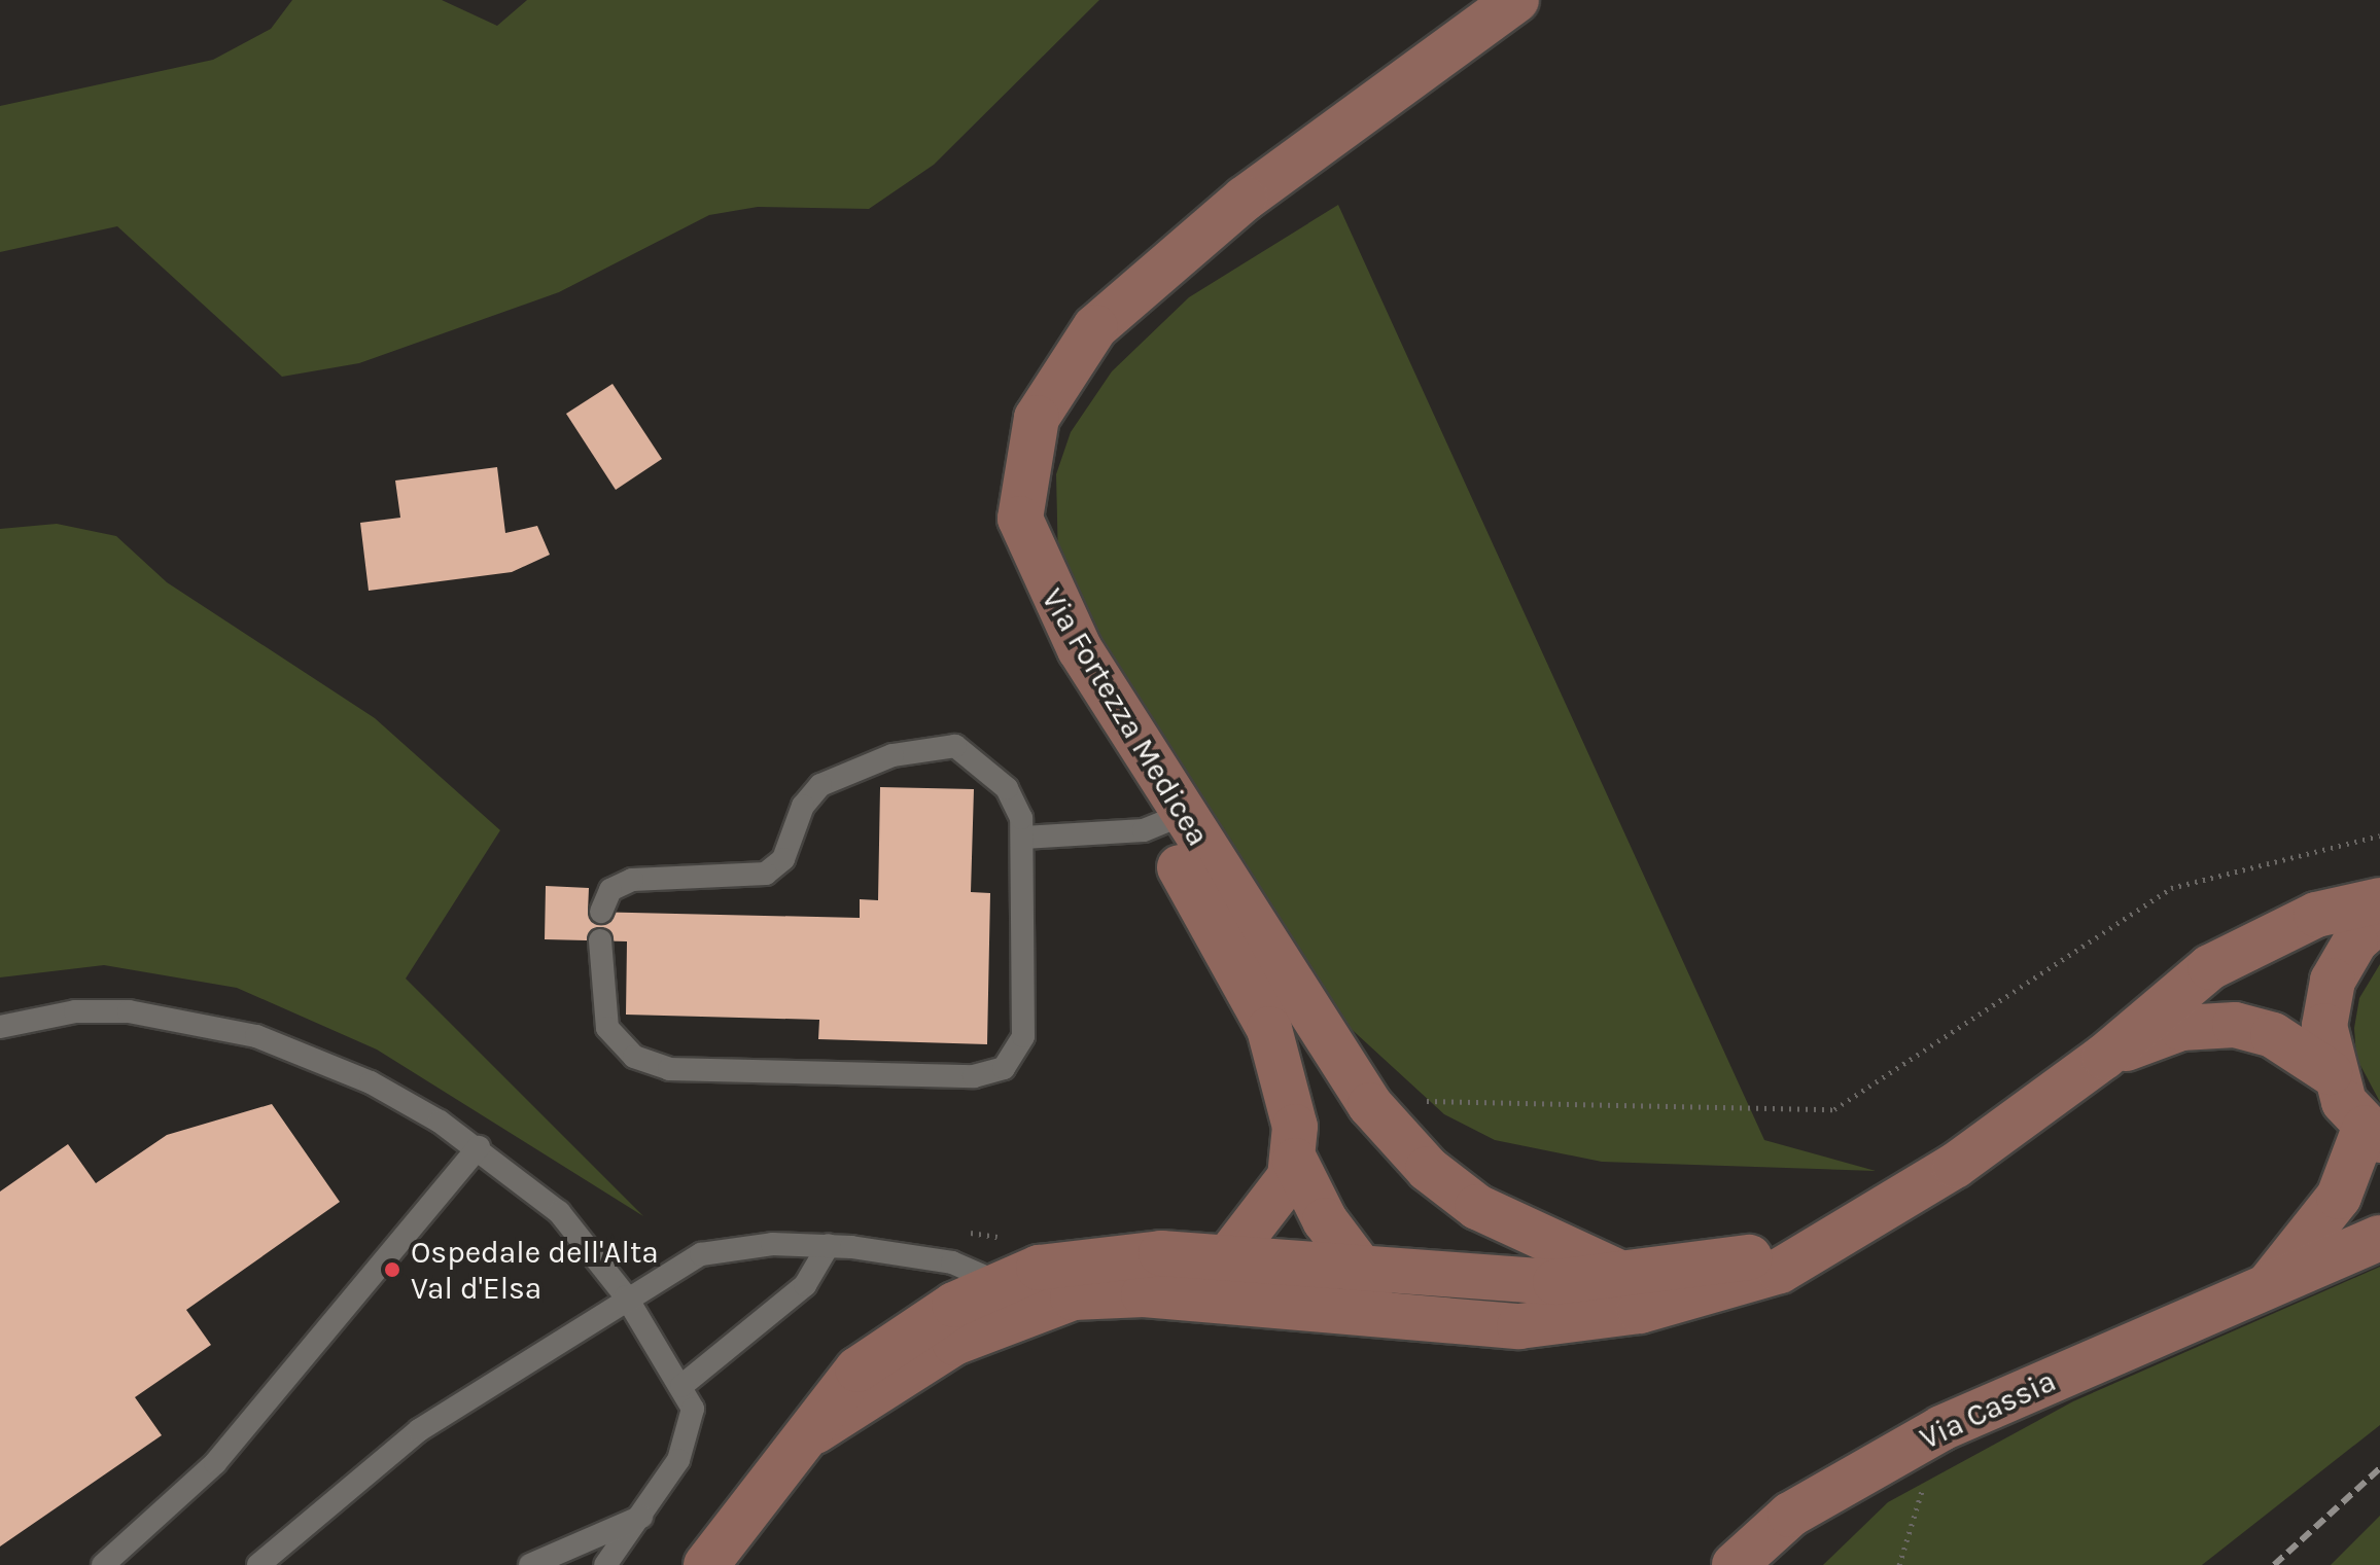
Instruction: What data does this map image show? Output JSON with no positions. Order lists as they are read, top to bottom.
{
  "streets": {
    "main road": ["Via Fortezza Medicea", "Via Cassia"]
  },
  "places": ["Ospedale dell'Alta Val d'Elsa"]
}
